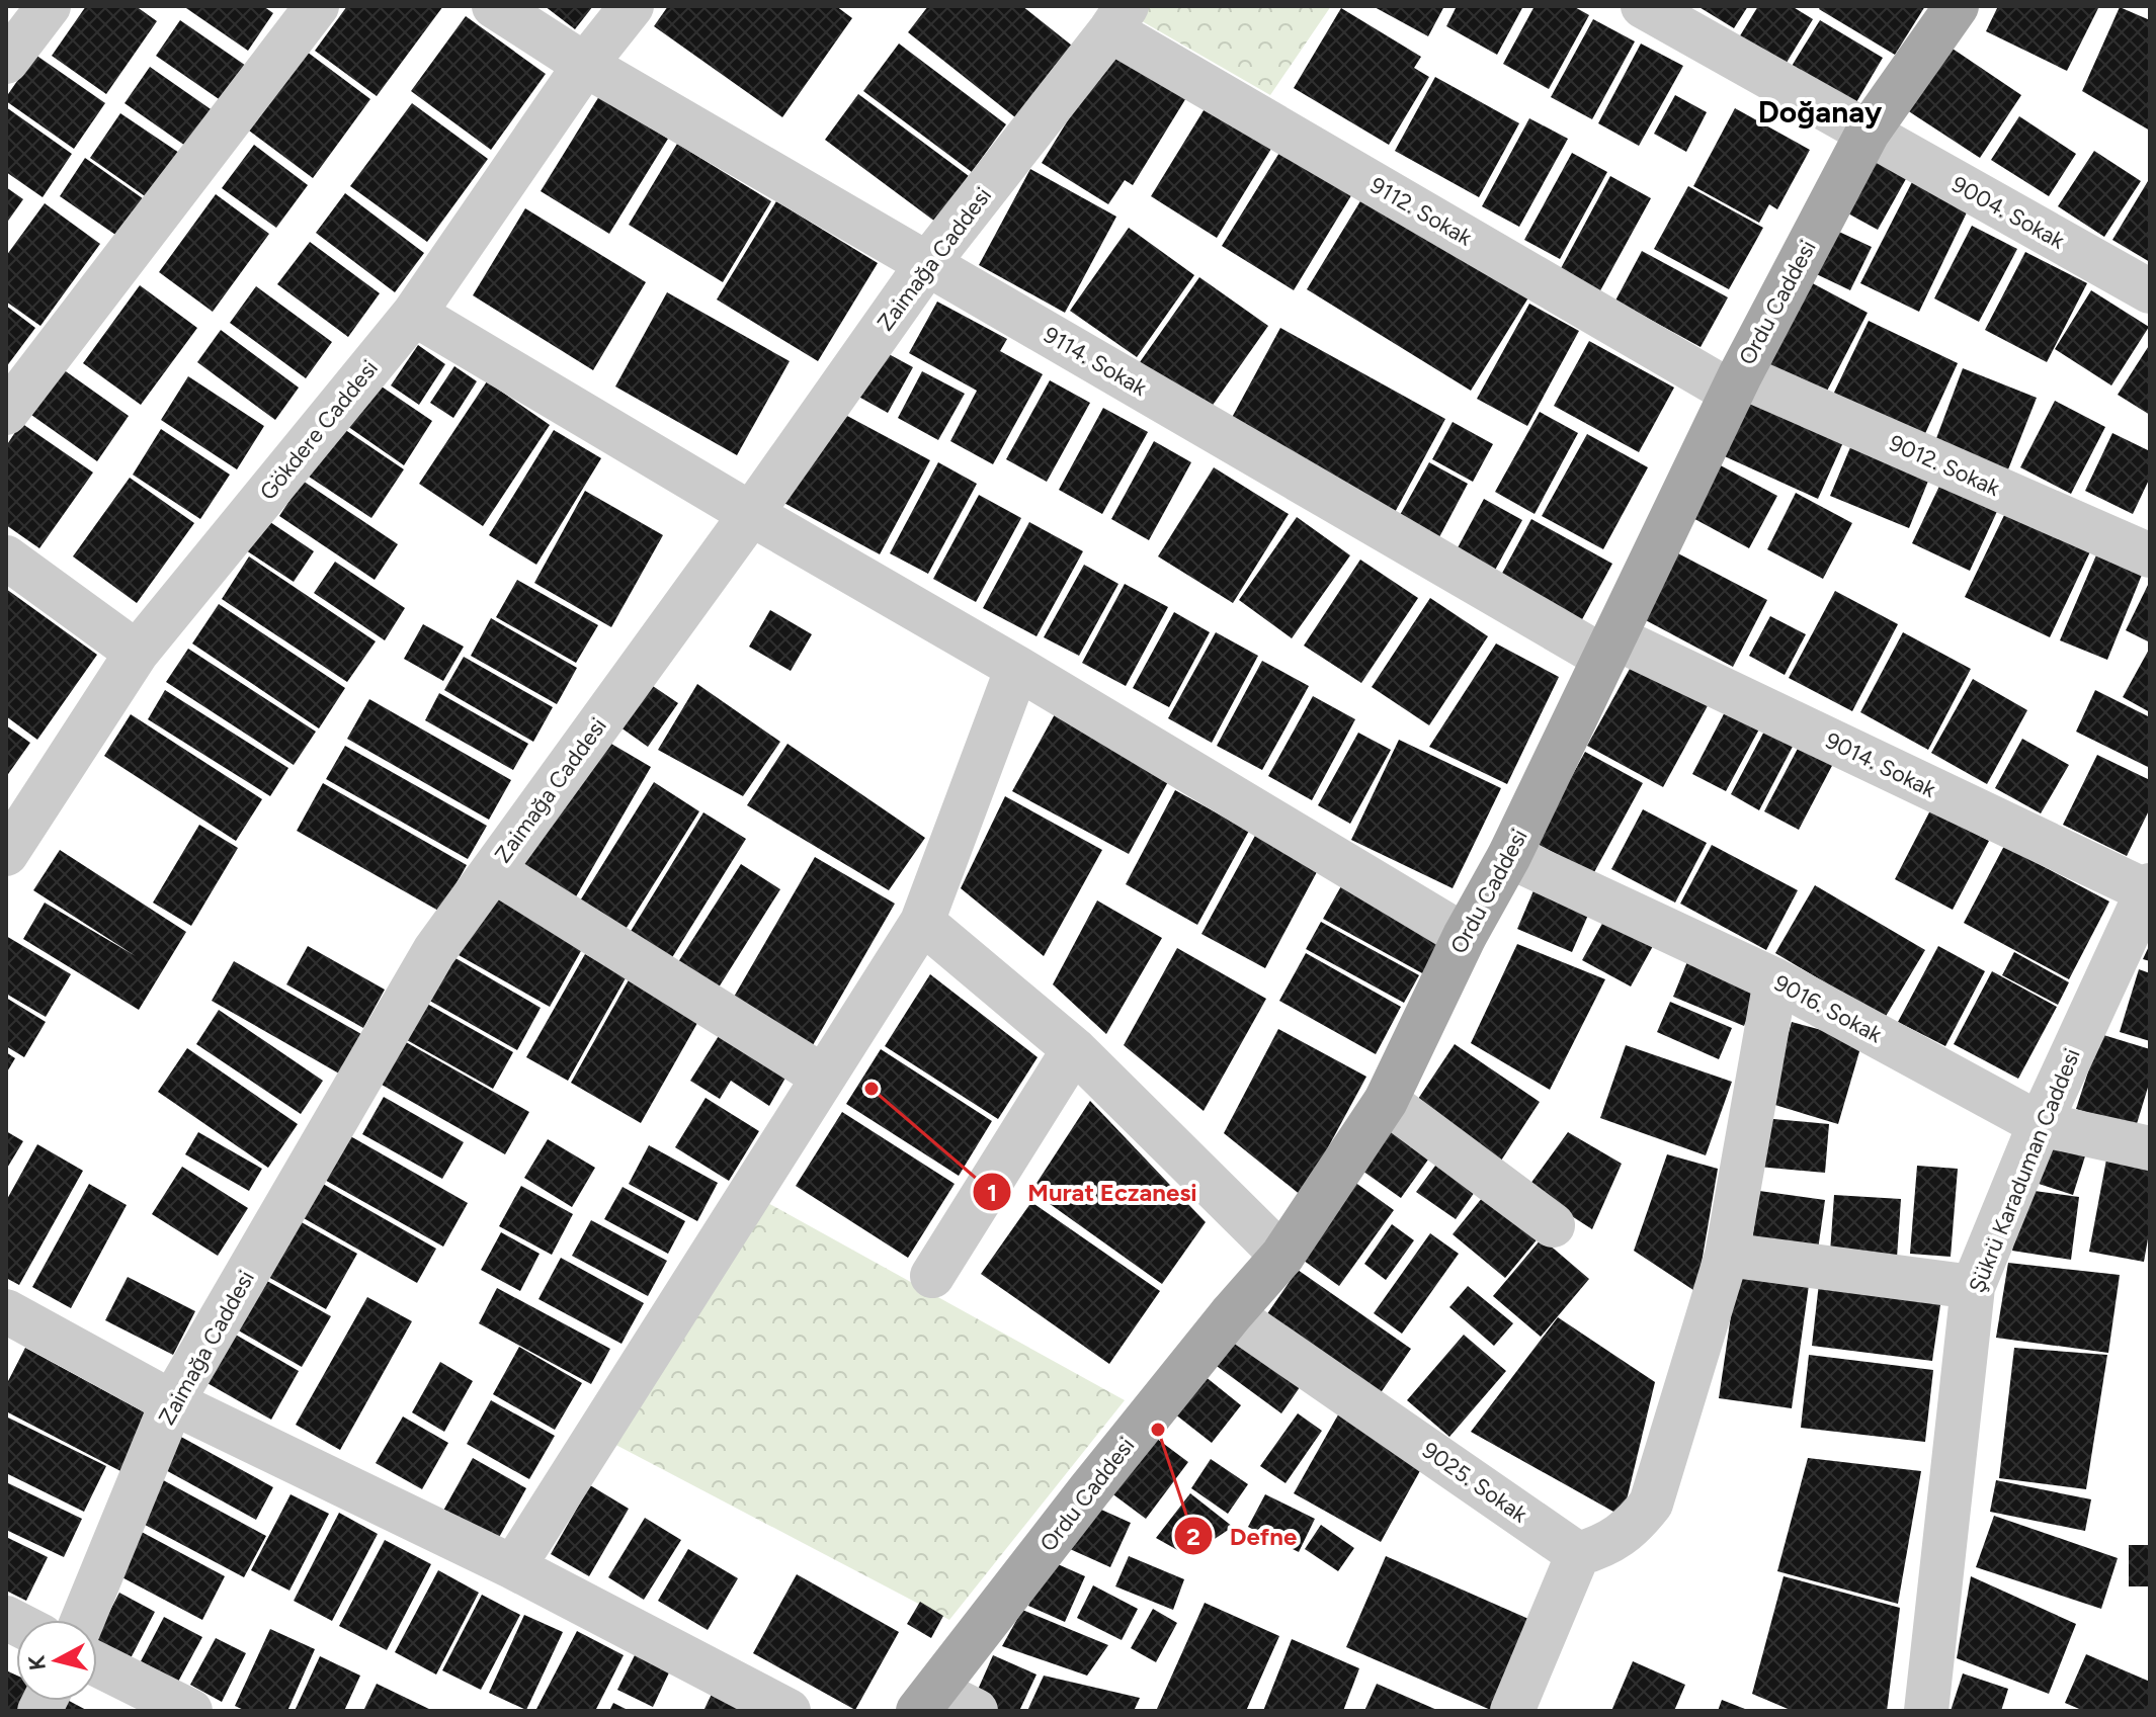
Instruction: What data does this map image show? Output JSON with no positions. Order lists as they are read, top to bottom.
{
  "streets": {
    "main road": ["Ordu Caddesi"],
    "street": [
      "9112. Sokak",
      "9004. Sokak",
      "Zaimağa Caddesi",
      "9114. Sokak",
      "Gökdere Caddesi",
      "9012. Sokak",
      "9014. Sokak",
      "9016. Sokak",
      "Şükrü Karaduman Caddesi",
      "9025. Sokak"
    ]
  },
  "crossings": [
    ["9112. Sokak", "Zaimağa Caddesi"],
    ["9112. Sokak", "Ordu Caddesi"],
    ["9112. Sokak", "9012. Sokak"],
    ["9004. Sokak", "Ordu Caddesi"],
    ["Zaimağa Caddesi", "9114. Sokak"],
    ["Ordu Caddesi", "9114. Sokak"],
    ["Ordu Caddesi", "9012. Sokak"],
    ["Ordu Caddesi", "9014. Sokak"],
    ["Ordu Caddesi", "9016. Sokak"],
    ["Ordu Caddesi", "9025. Sokak"],
    ["9114. Sokak", "Gökdere Caddesi"],
    ["9114. Sokak", "9014. Sokak"],
    ["9014. Sokak", "Şükrü Karaduman Caddesi"],
    ["9016. Sokak", "Şükrü Karaduman Caddesi"]
  ],
  "districts": ["Doğanay"],
  "places": ["Murat Eczanesi", "Defne"],
  "north": "left"
}
